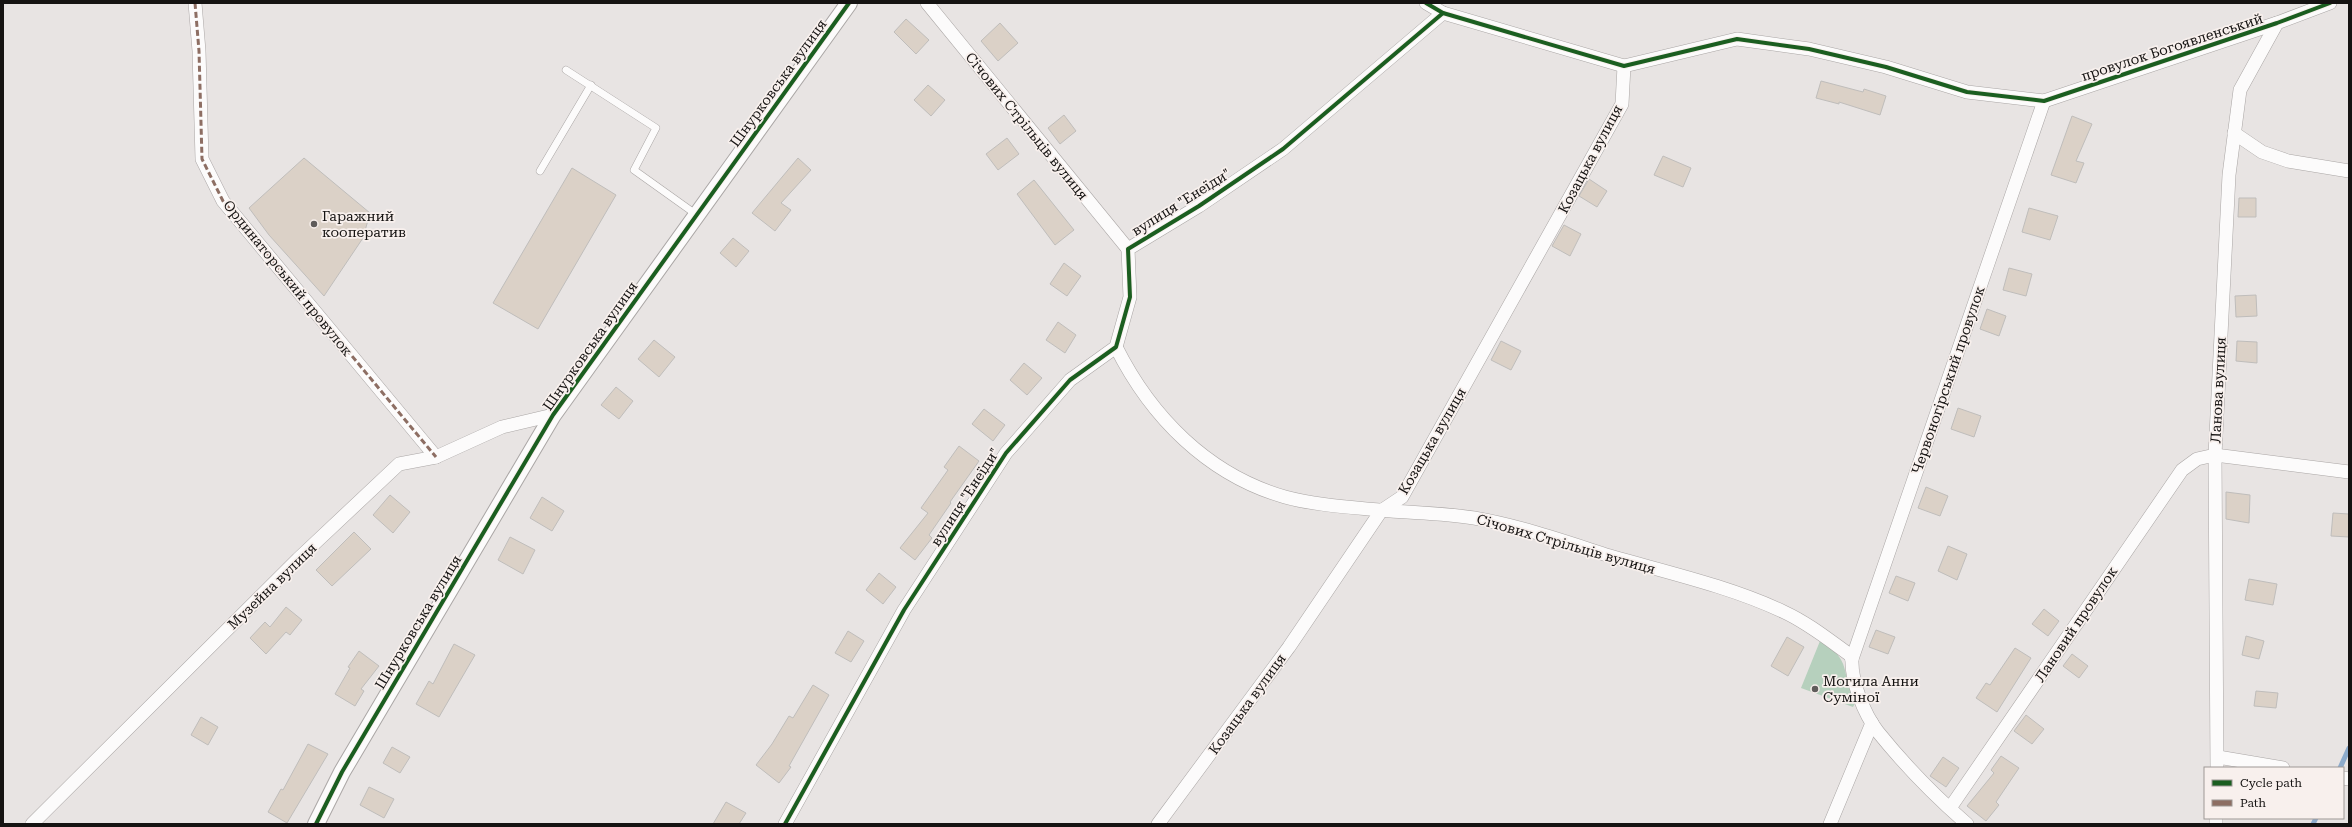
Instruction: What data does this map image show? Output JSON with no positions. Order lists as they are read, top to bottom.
{
  "streets": {
    "street": [
      "провулок Богоявленський",
      "Шнурковська вулиця",
      "Січових Стрільців вулиця",
      "Козацька вулиця",
      "вулиця \"Енеїди\"",
      "Ординаторський провулок",
      "Червоногірський провулок",
      "Ланова вулиця",
      "Музейна вулиця",
      "Лановий провулок"
    ]
  },
  "crossings": [
    ["провулок Богоявленський", "Червоногірський провулок"],
    ["провулок Богоявленський", "Ланова вулиця"],
    ["Шнурковська вулиця", "Музейна вулиця"],
    ["Січових Стрільців вулиця", "Козацька вулиця"],
    ["Січових Стрільців вулиця", "вулиця \"Енеїди\""],
    ["Січових Стрільців вулиця", "Червоногірський провулок"],
    ["Ординаторський провулок", "Музейна вулиця"],
    ["Ланова вулиця", "Лановий провулок"]
  ],
  "places": ["Гаражний кооператив", "Могила Анни Суміної"],
  "legend": ["Cycle path", "Path"]
}
